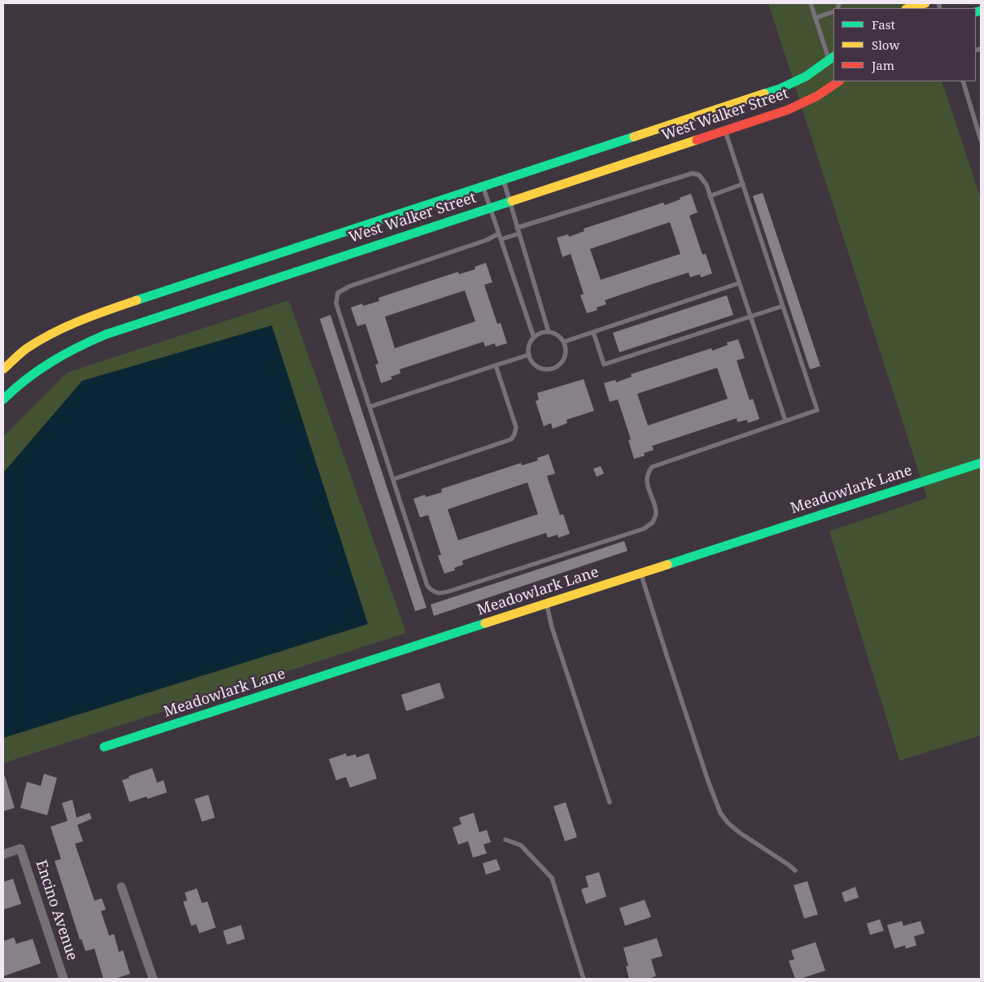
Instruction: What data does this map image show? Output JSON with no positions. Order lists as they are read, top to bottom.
{
  "streets": {
    "street": ["West Walker Street", "Meadowlark Lane", "Encino Avenue"]
  },
  "legend": ["Fast", "Slow", "Jam"]
}
